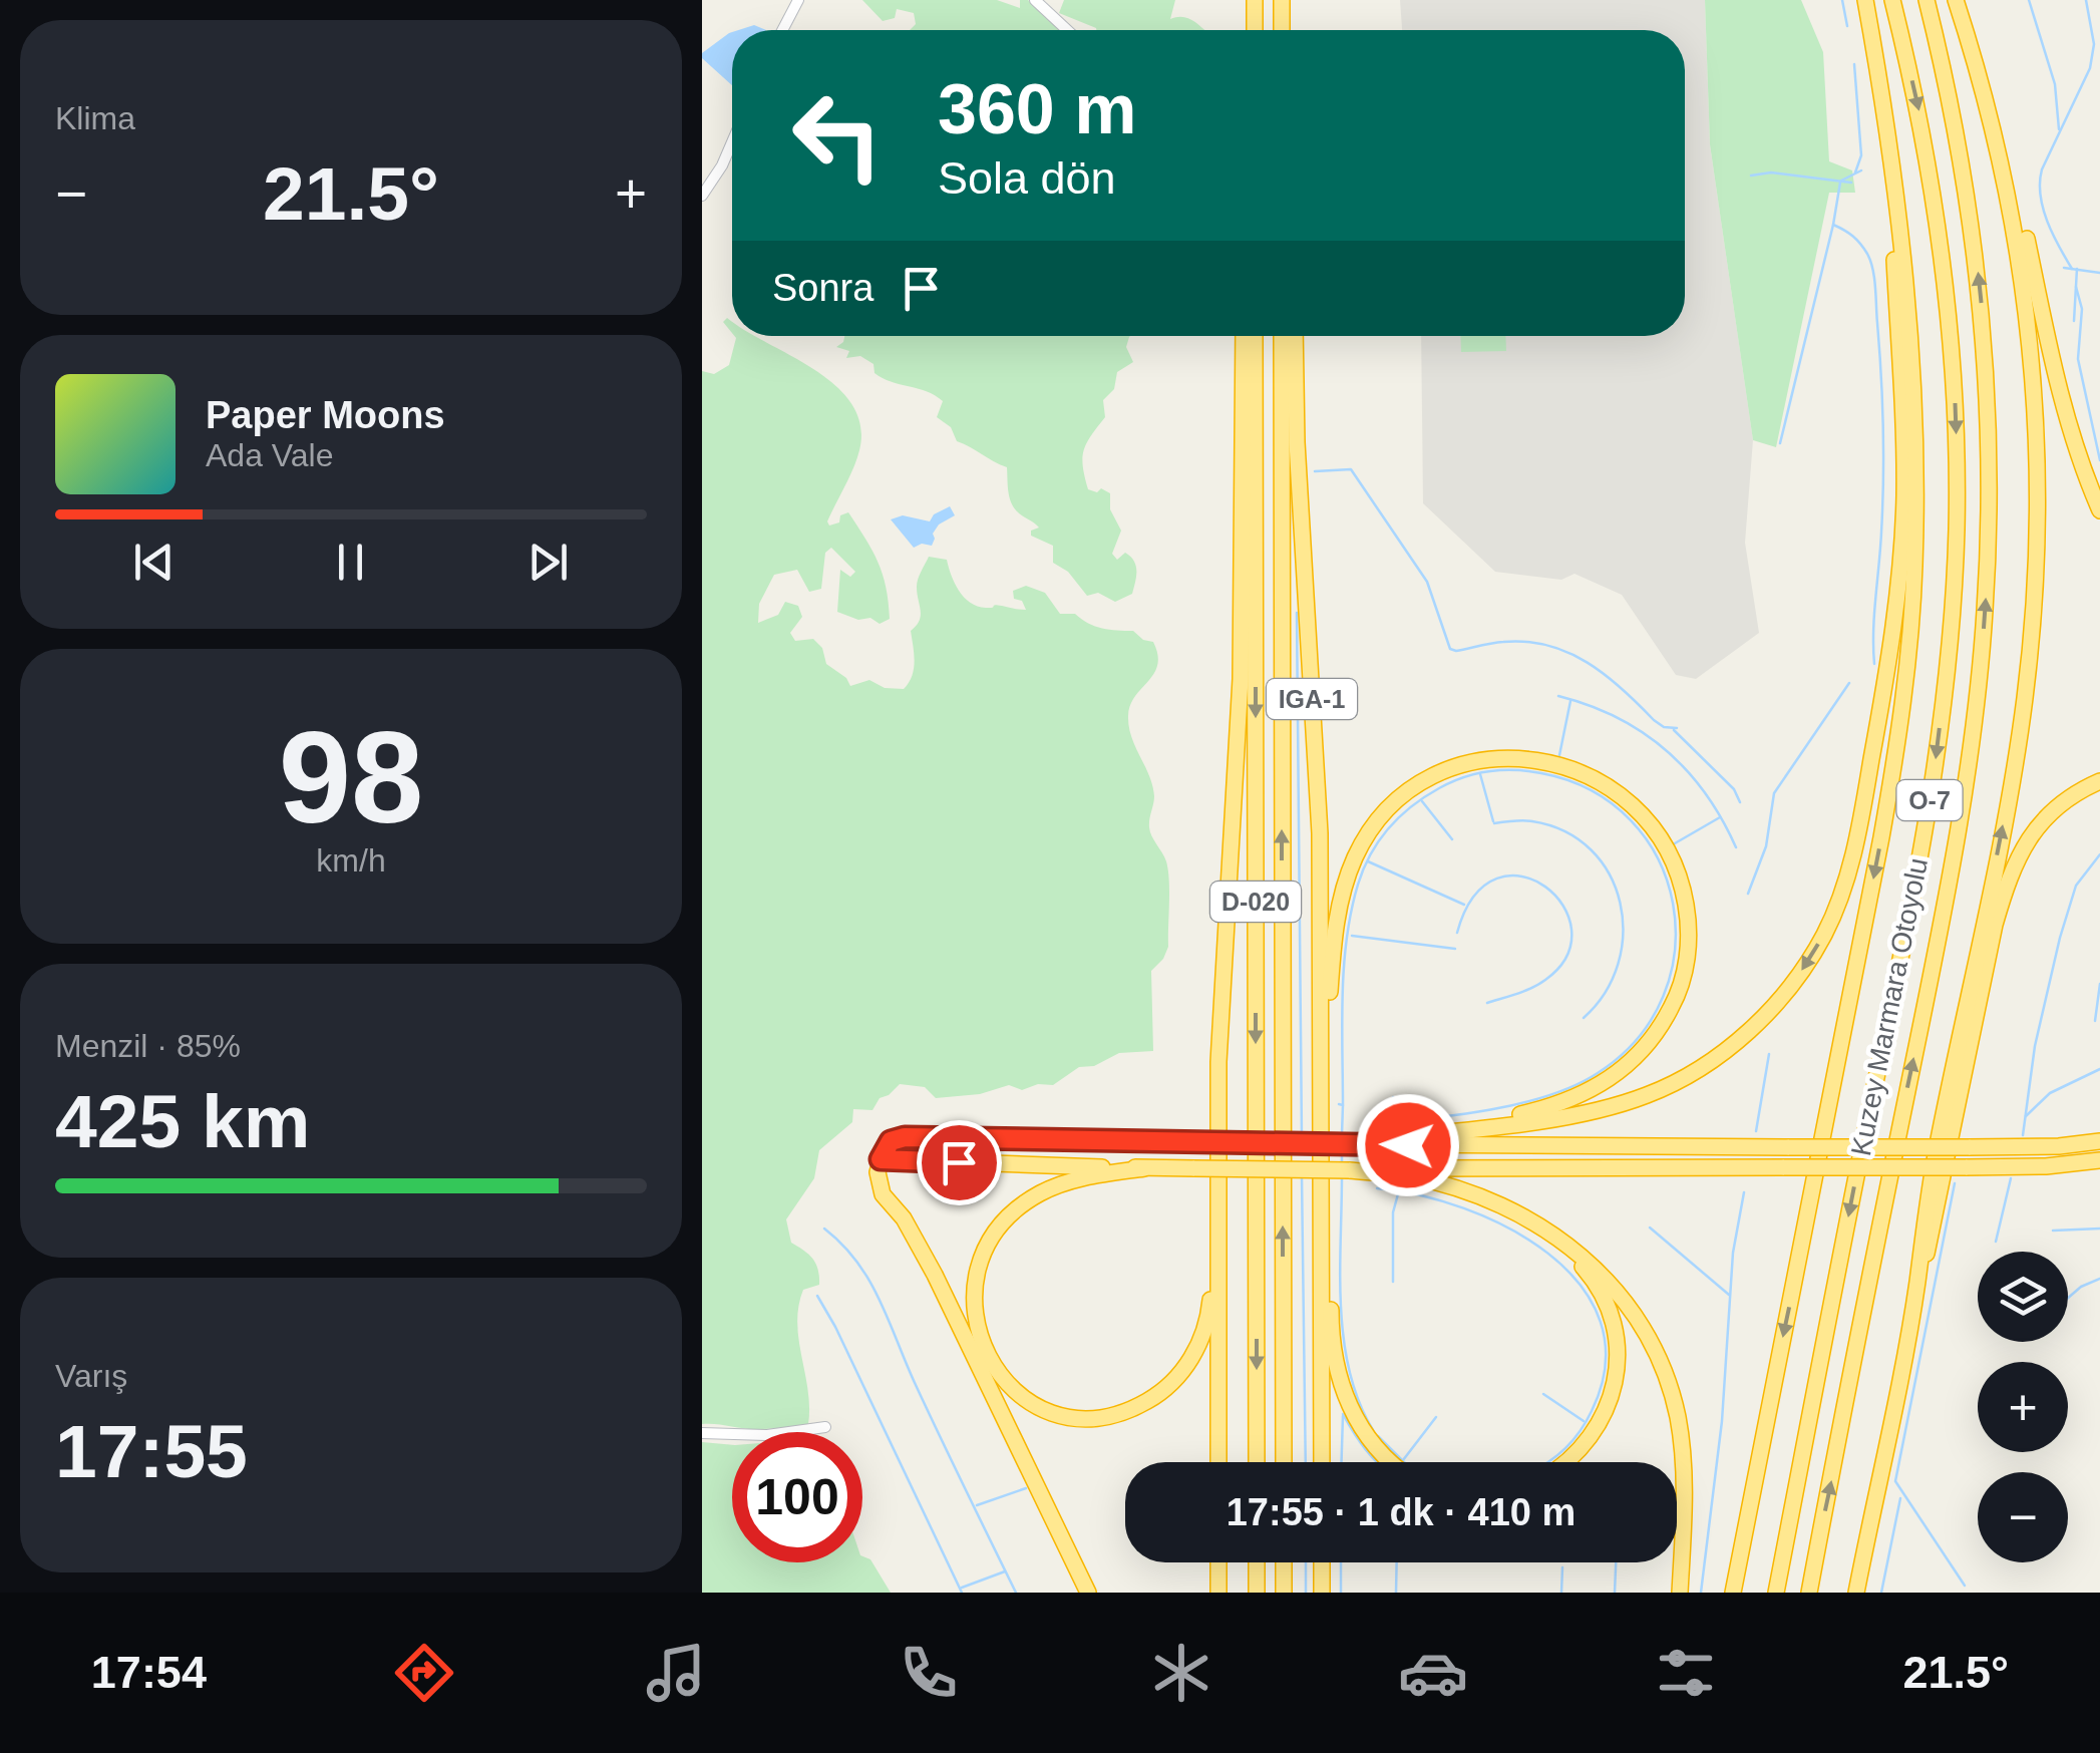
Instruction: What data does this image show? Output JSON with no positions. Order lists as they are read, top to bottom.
{
  "streets": {
    "highway": [
      "IGA-1",
      "O-7",
      "D-020",
      "Kuzey Marmara Otoyolu"
    ]
  },
  "page": {
    "tile": [
      "Klima",
      ["98", "km/h"],
      ["Menzil · 85%", "425 km"],
      ["Varış", "17:55"]
    ],
    "turn": ["360 m", "Sola dön"],
    "heat": ["−", "21.5°", "+"],
    "then": "Sonra",
    "song": ["Paper Moons", "Ada Vale"],
    "map_buttons": ["+", "−"],
    "limit": "100",
    "trip": "17:55 · 1 dk · 410 m",
    "tabs": ["17:54", "21.5°"]
  }
}
